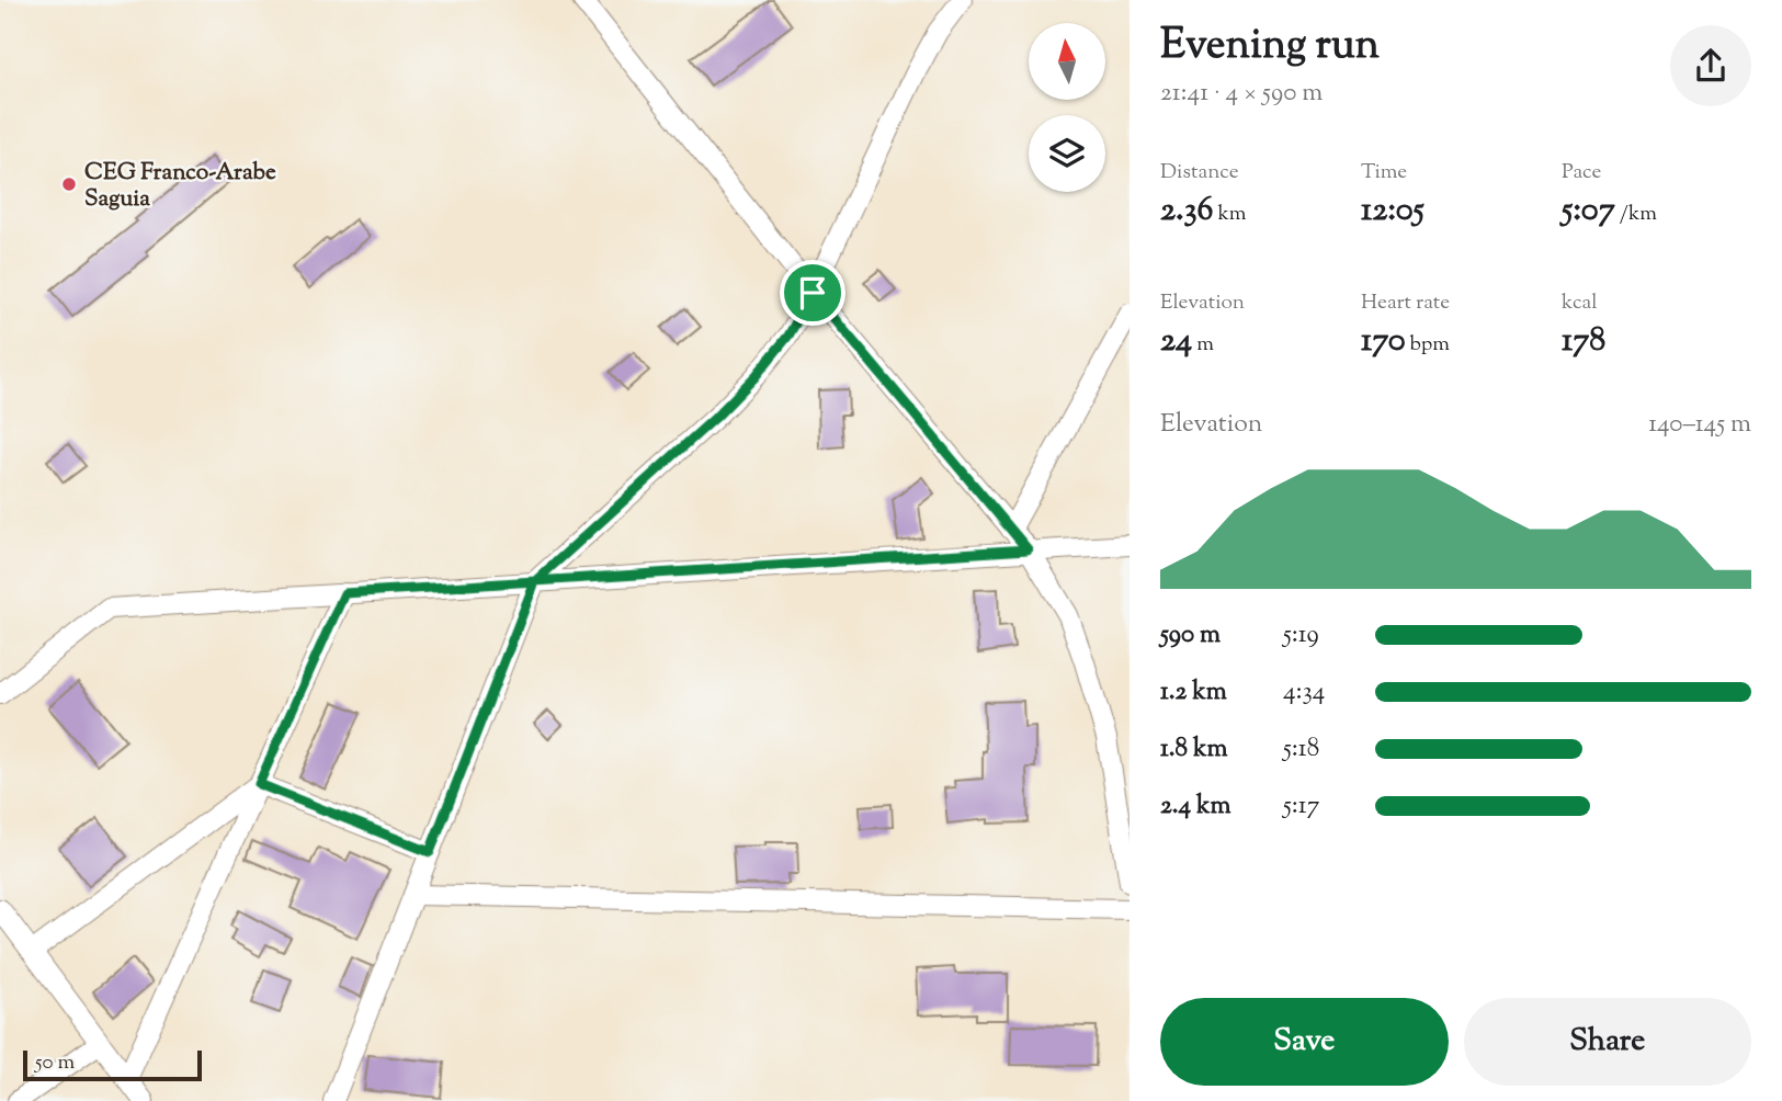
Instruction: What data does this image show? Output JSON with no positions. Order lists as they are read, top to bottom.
{
  "places": ["CEG Franco-Arabe Saguia"],
  "scale_bar": "50 m",
  "north": "top",
  "page": {
    "heading": ["Evening run", "21:41 · 4 × 590 m"],
    "stats": [
      ["Distance", "2.36 km"],
      ["Time", "12:05"],
      ["Pace", "5:07 /km"],
      ["Elevation", "24 m"],
      ["Heart rate", "170 bpm"],
      ["kcal", "178"]
    ],
    "chart": ["Elevation", "140–145 m"],
    "list": [
      {
        "name": "590 m",
        "note": "5:19"
      },
      {
        "name": "1.2 km",
        "note": "4:34"
      },
      {
        "name": "1.8 km",
        "note": "5:18"
      },
      {
        "name": "2.4 km",
        "note": "5:17"
      }
    ],
    "buttons": ["Save", "Share"],
    "scale": "50 m"
  }
}
